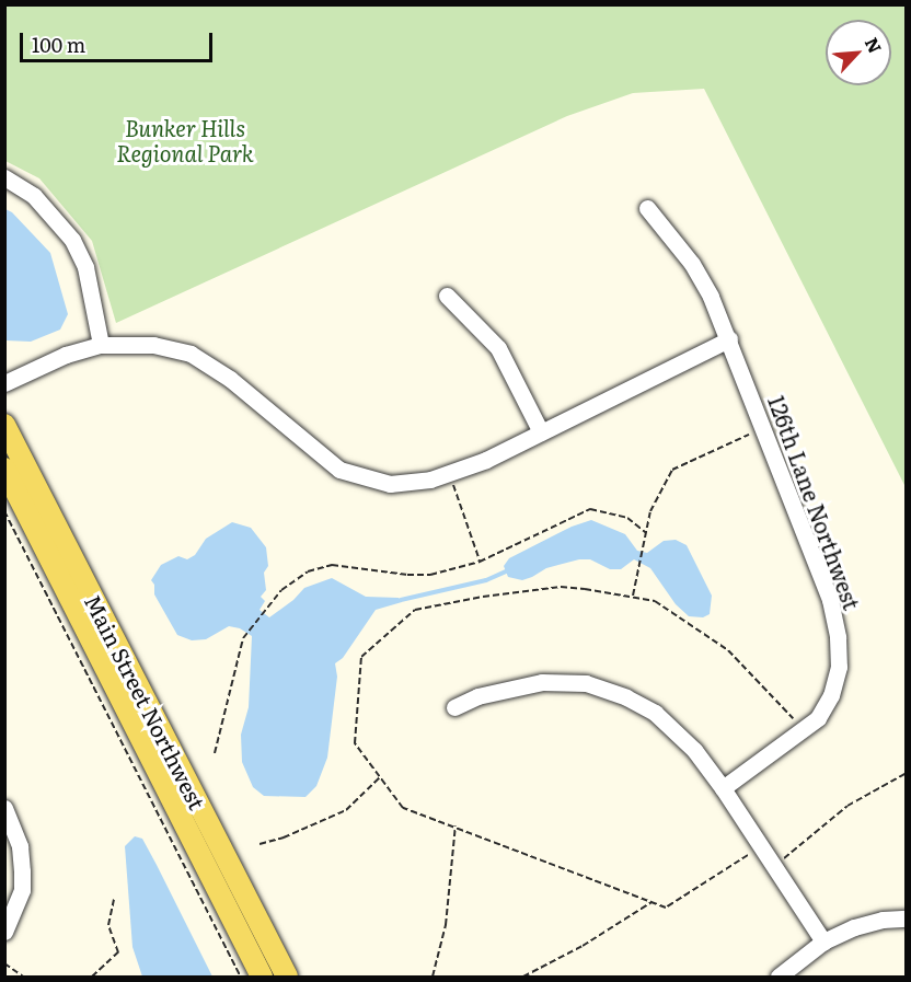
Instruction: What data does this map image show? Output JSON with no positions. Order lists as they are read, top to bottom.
{
  "streets": {
    "main road": ["Main Street Northwest"],
    "street": ["126th Lane Northwest"]
  },
  "parks": ["Bunker Hills Regional Park"],
  "scale_bar": "100 m",
  "north": "top right"
}
